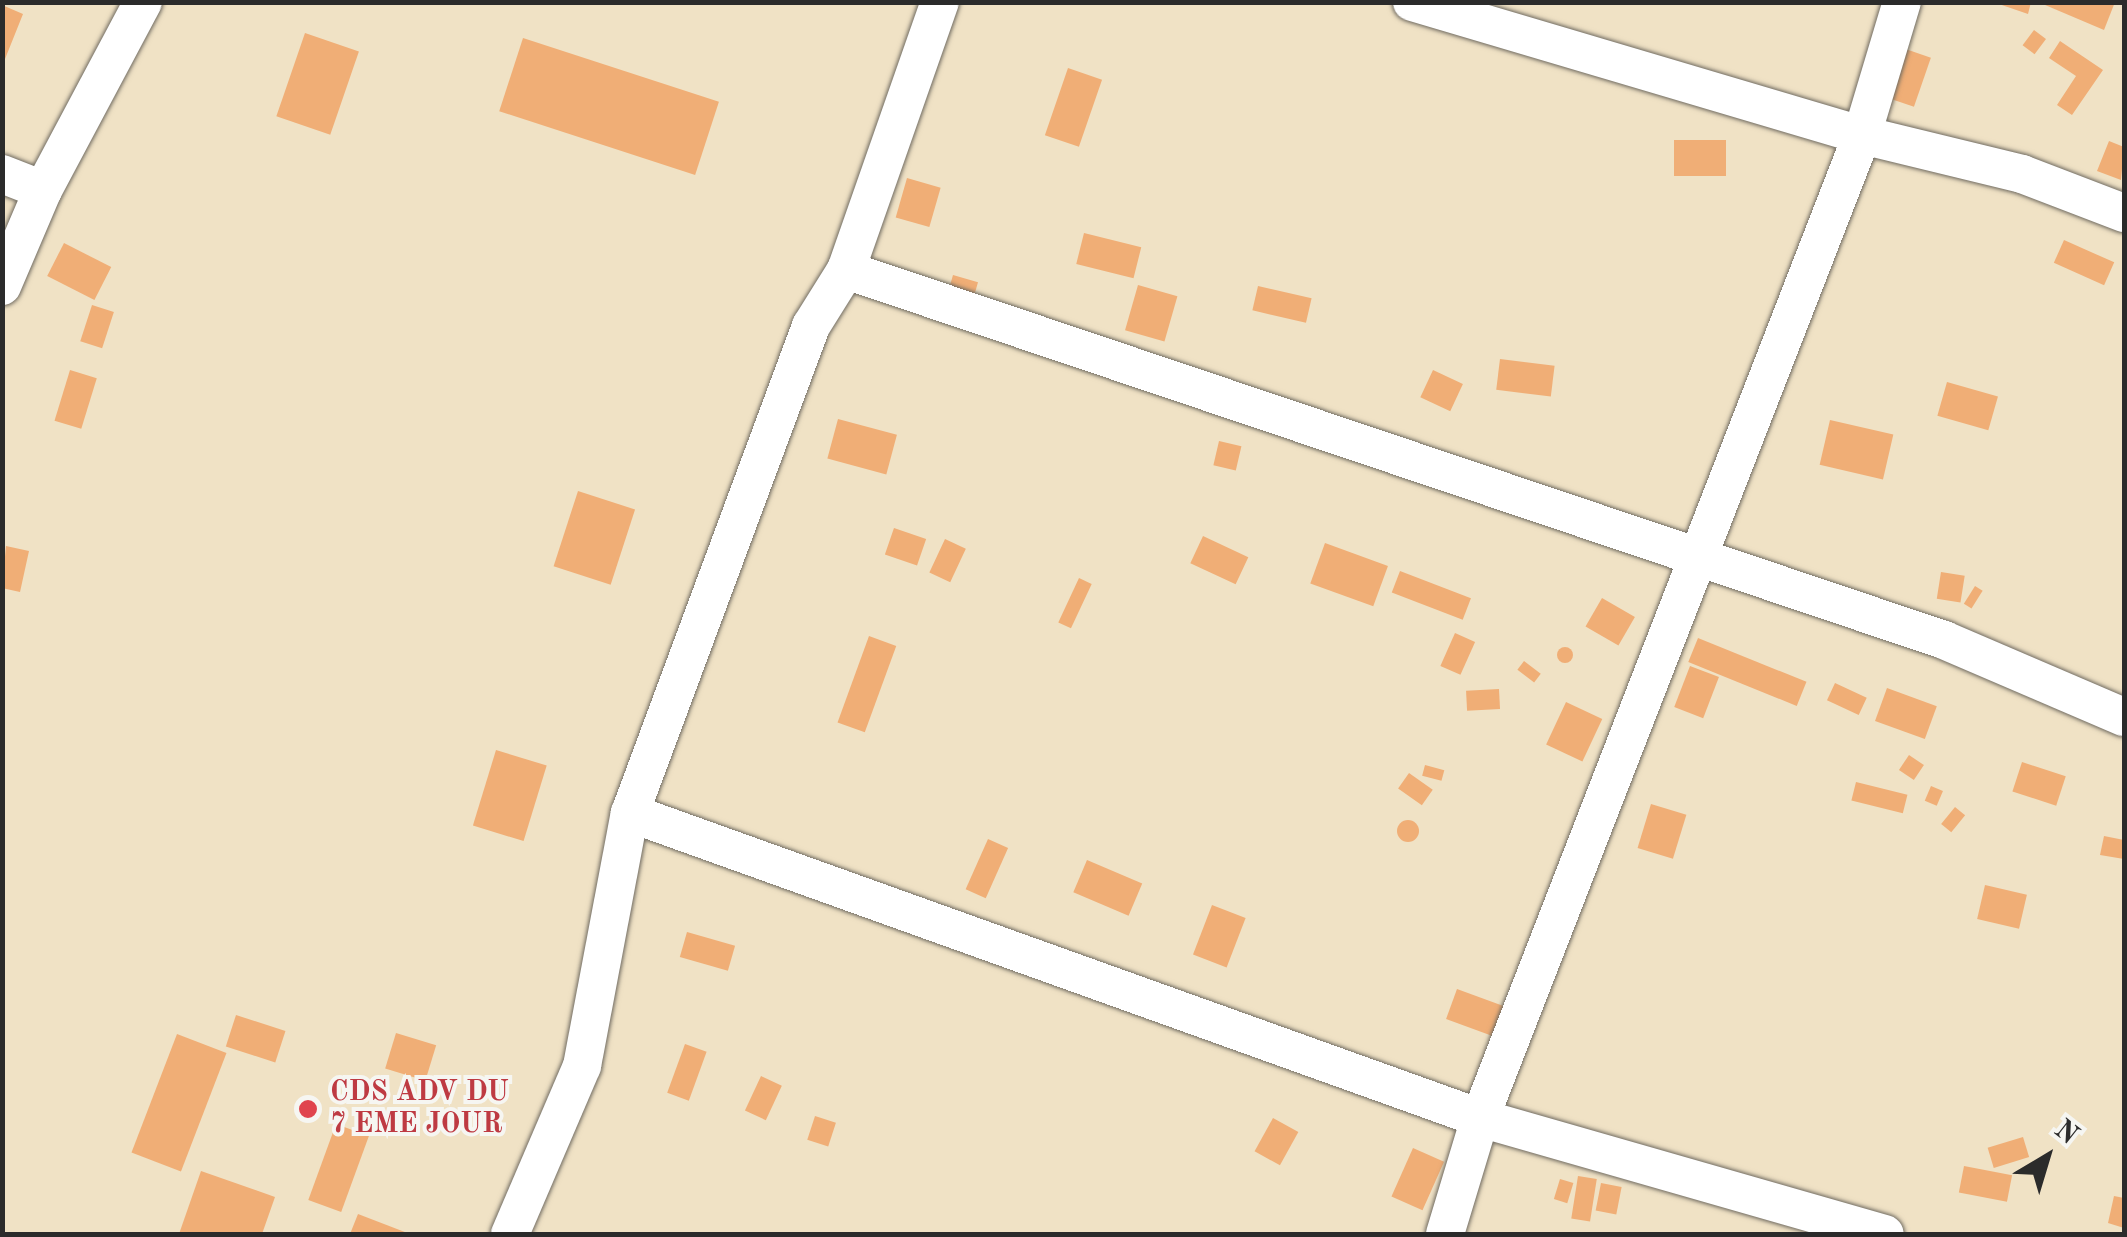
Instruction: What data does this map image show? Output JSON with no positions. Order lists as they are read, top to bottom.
{
  "places": ["CDS ADV DU 7 EME JOUR"],
  "north": "top right"
}
